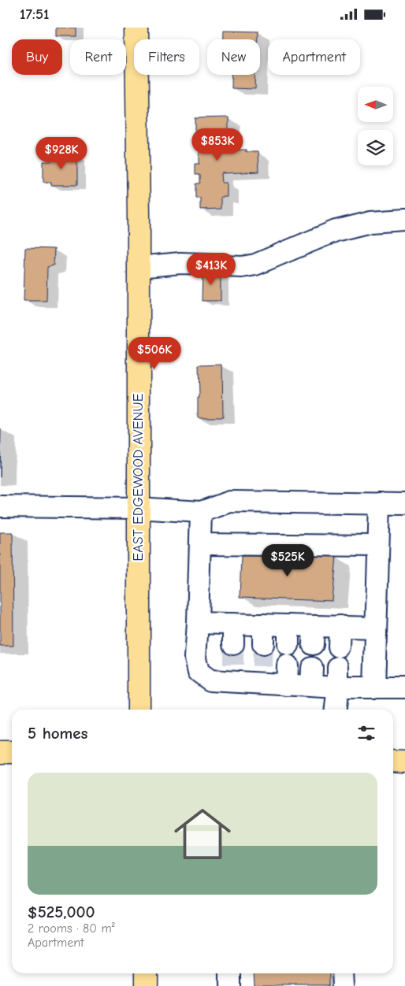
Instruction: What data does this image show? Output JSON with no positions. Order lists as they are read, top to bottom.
{
  "streets": {
    "main road": ["EAST EDGEWOOD AVENUE"]
  },
  "north": "left",
  "page": {
    "status": "17:51",
    "chip": [
      "Buy",
      "Rent",
      "Filters",
      "New",
      "Apartment"
    ],
    "price": [
      "$853K",
      "$928K",
      "$413K",
      "$506K",
      "$525K"
    ],
    "heading": "5 homes",
    "list": [
      {
        "name": "$525,000",
        "note": "2 rooms · 80 m² · Apartment"
      }
    ]
  }
}
